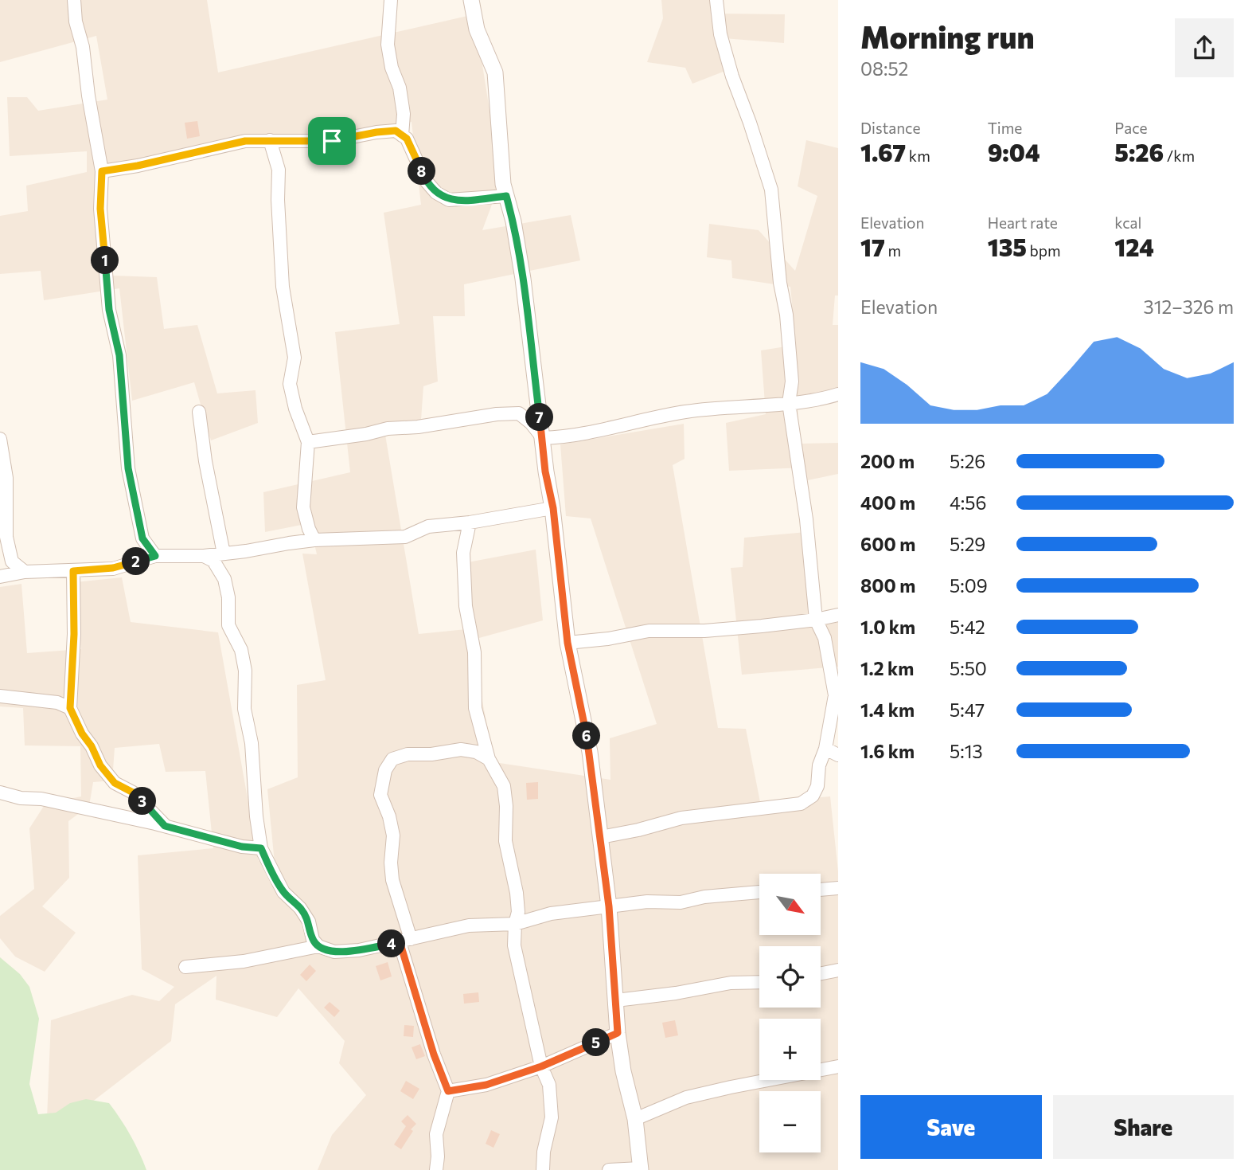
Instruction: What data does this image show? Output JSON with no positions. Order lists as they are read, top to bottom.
{
  "north": "bottom right",
  "page": {
    "heading": ["Morning run", "08:52"],
    "stats": [
      ["Distance", "1.67 km"],
      ["Time", "9:04"],
      ["Pace", "5:26 /km"],
      ["Elevation", "17 m"],
      ["Heart rate", "135 bpm"],
      ["kcal", "124"]
    ],
    "pins": [
      "8",
      "1",
      "7",
      "2",
      "6",
      "3",
      "4",
      "5"
    ],
    "chart": ["Elevation", "312–326 m"],
    "list": [
      {
        "name": "200 m",
        "note": "5:26"
      },
      {
        "name": "400 m",
        "note": "4:56"
      },
      {
        "name": "600 m",
        "note": "5:29"
      },
      {
        "name": "800 m",
        "note": "5:09"
      },
      {
        "name": "1.0 km",
        "note": "5:42"
      },
      {
        "name": "1.2 km",
        "note": "5:50"
      },
      {
        "name": "1.4 km",
        "note": "5:47"
      },
      {
        "name": "1.6 km",
        "note": "5:13"
      }
    ],
    "map_buttons": ["+", "−"],
    "buttons": ["Save", "Share"]
  }
}
